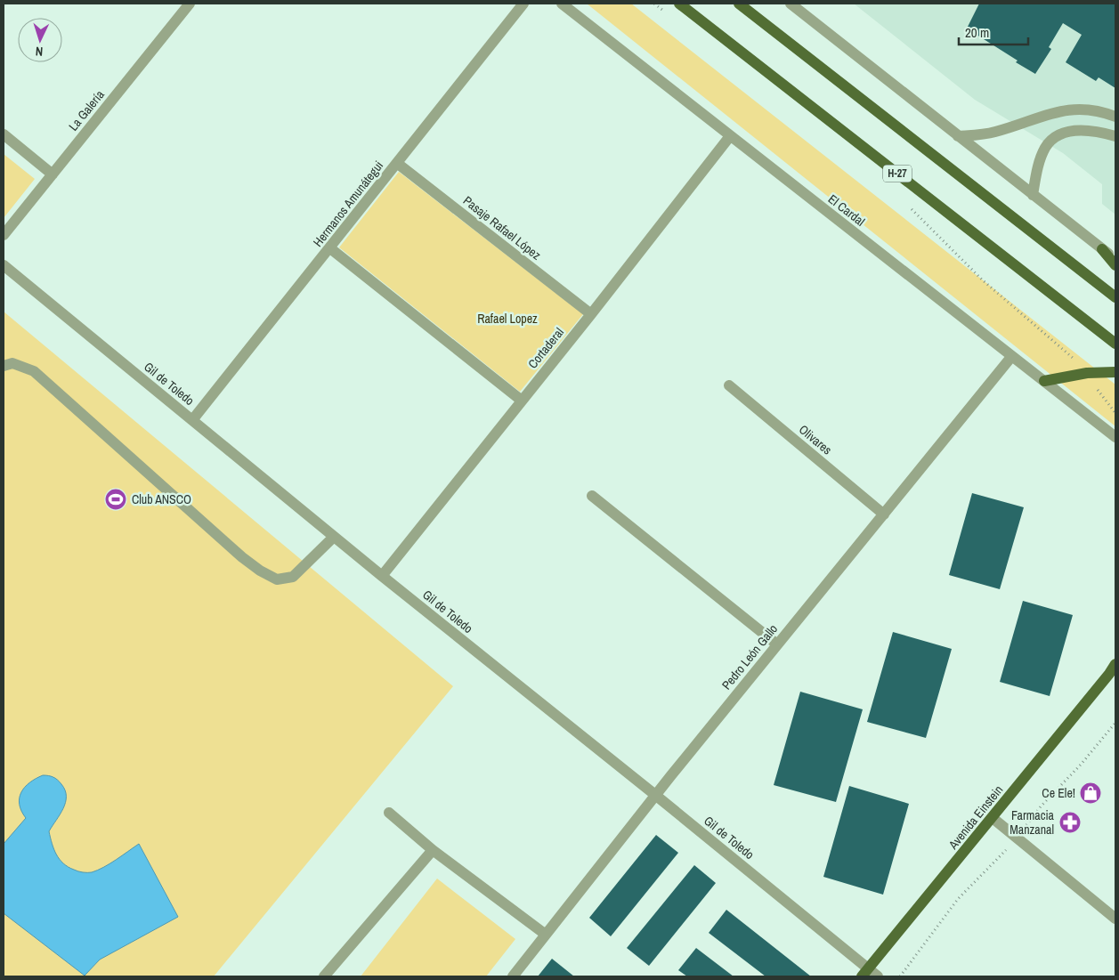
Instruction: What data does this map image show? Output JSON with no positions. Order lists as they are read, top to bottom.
{
  "streets": {
    "main road": ["H-27", "Avenida Einstein"],
    "street": [
      "La Galería",
      "Hermanos Amunátegui",
      "El Cardal",
      "Pasaje Rafael López",
      "Cortaderal",
      "Gil de Toledo",
      "Olivares",
      "Pedro León Gallo"
    ]
  },
  "crossings": [
    ["Hermanos Amunátegui", "Pasaje Rafael López"],
    ["Hermanos Amunátegui", "Gil de Toledo"],
    ["El Cardal", "Cortaderal"],
    ["El Cardal", "Pedro León Gallo"],
    ["Pasaje Rafael López", "Cortaderal"],
    ["Cortaderal", "Gil de Toledo"],
    ["Gil de Toledo", "Pedro León Gallo"],
    ["Gil de Toledo", "Avenida Einstein"],
    ["Olivares", "Pedro León Gallo"]
  ],
  "parks": ["Rafael Lopez"],
  "places": {
    "sports": ["Club ANSCO"],
    "shop": ["Ce Ele!"],
    "pharmacy": ["Farmacia Manzanal"]
  },
  "scale_bar": "20 m",
  "north": "bottom"
}
